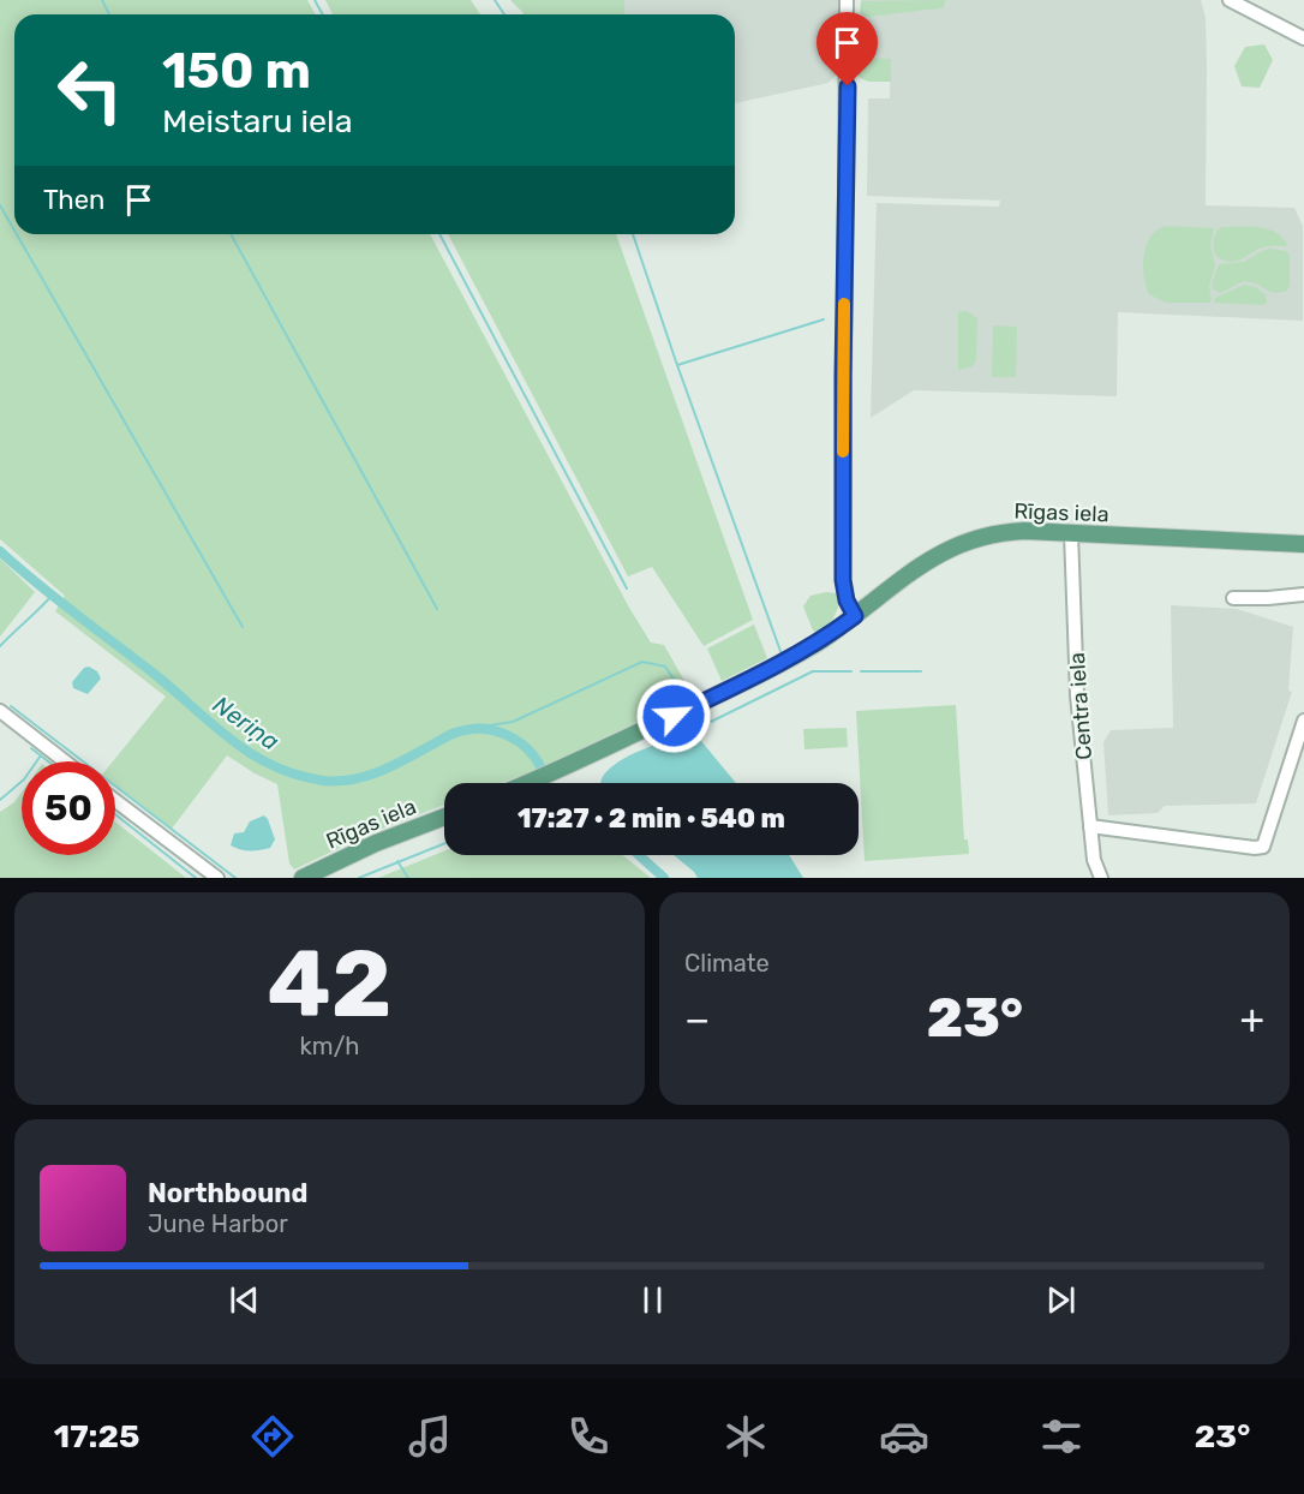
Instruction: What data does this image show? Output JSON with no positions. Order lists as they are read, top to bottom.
{
  "streets": {
    "main road": ["Rīgas iela"],
    "street": ["Centra iela"]
  },
  "crossings": [
    ["Rīgas iela", "Centra iela"]
  ],
  "water": ["Neriņa"],
  "page": {
    "turn": ["150 m", "Meistaru iela"],
    "then": "Then",
    "limit": "50",
    "trip": "17:27 · 2 min · 540 m",
    "tile": [
      ["42", "km/h"],
      "Climate"
    ],
    "heat": ["−", "23°", "+"],
    "song": ["Northbound", "June Harbor"],
    "tabs": ["17:25", "23°"]
  }
}
